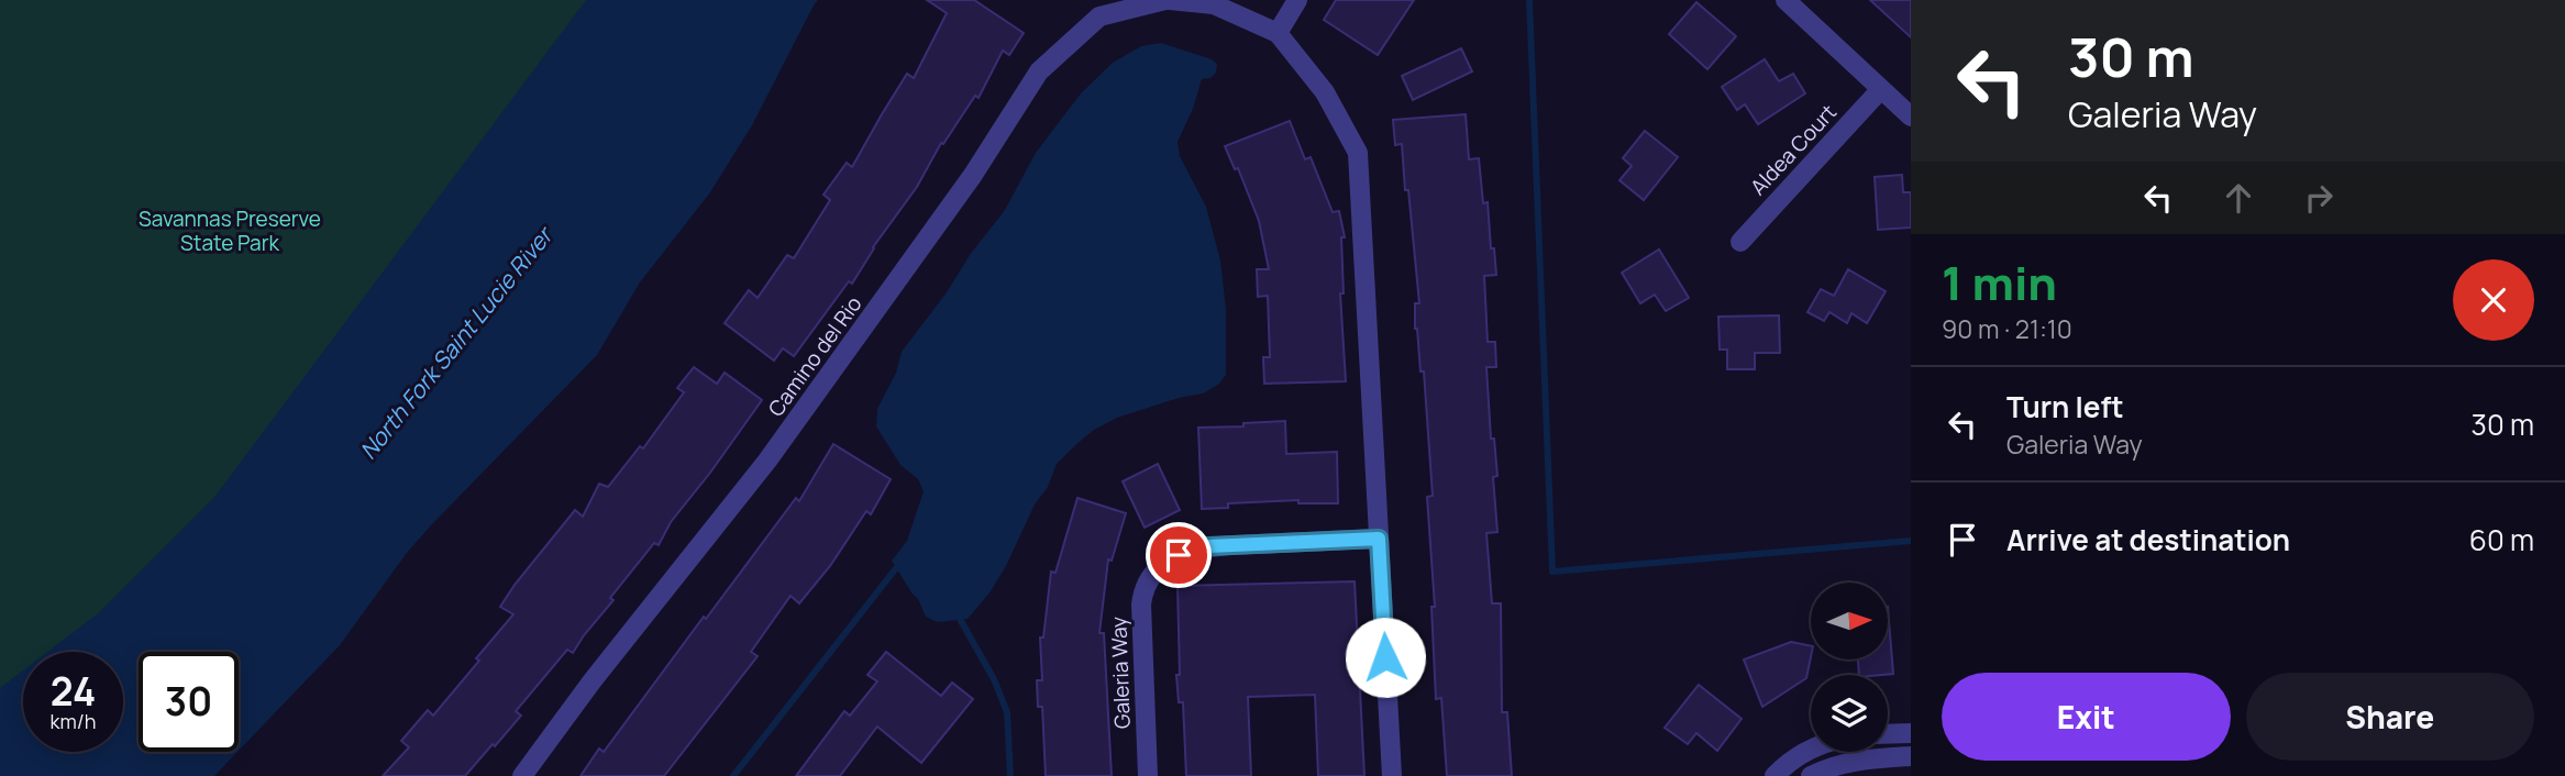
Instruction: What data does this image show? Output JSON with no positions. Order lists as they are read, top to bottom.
{
  "streets": {
    "street": ["Aldea Court", "Camino del Rio", "Galeria Way"]
  },
  "crossings": [
    ["Camino del Rio", "Galeria Way"]
  ],
  "water": ["North Fork Saint Lucie River"],
  "parks": ["Savannas Preserve State Park"],
  "north": "right",
  "page": {
    "turn": ["30 m", "Galeria Way"],
    "heading": ["1 min", "90 m · 21:10"],
    "list": [
      {
        "name": "Turn left",
        "note": "Galeria Way",
        "value": "30 m"
      },
      {
        "name": "Arrive at destination",
        "value": "60 m"
      }
    ],
    "speed": "24 km/h",
    "limit": "30",
    "buttons": ["Exit", "Share"]
  }
}
